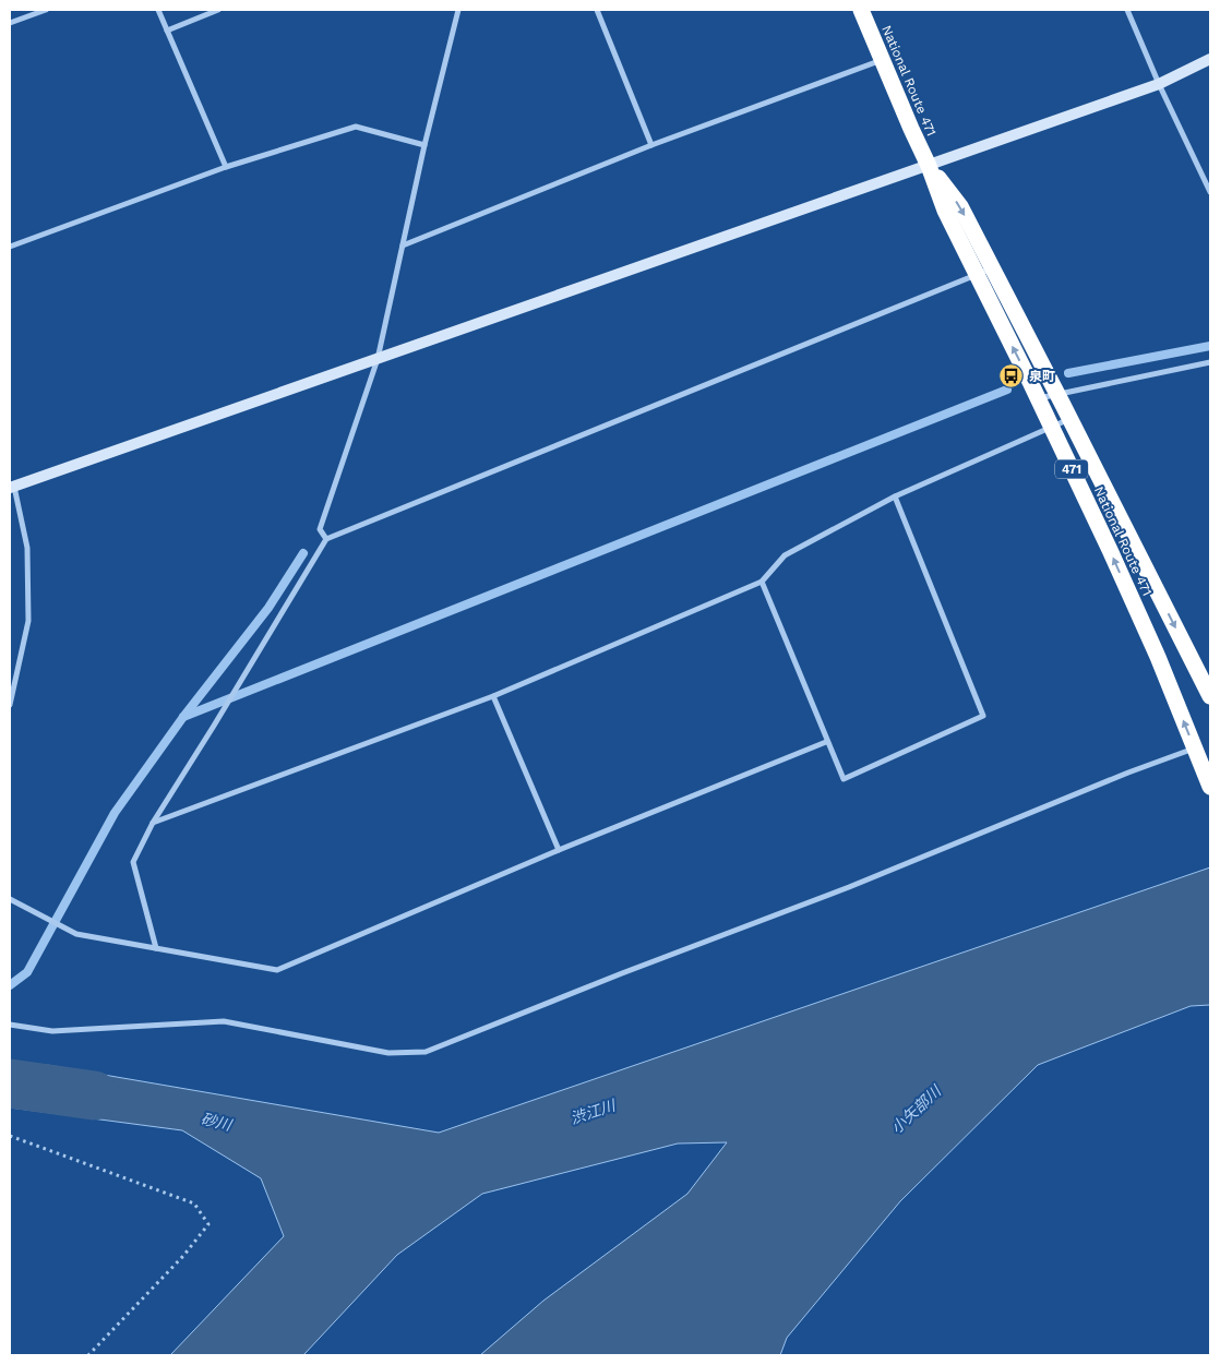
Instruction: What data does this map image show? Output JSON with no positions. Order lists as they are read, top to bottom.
{
  "streets": {
    "highway": ["National Route 471", "471"]
  },
  "water": ["小矢部川", "渋江川", "砂川"],
  "places": {
    "bus stop": ["泉町"]
  }
}
